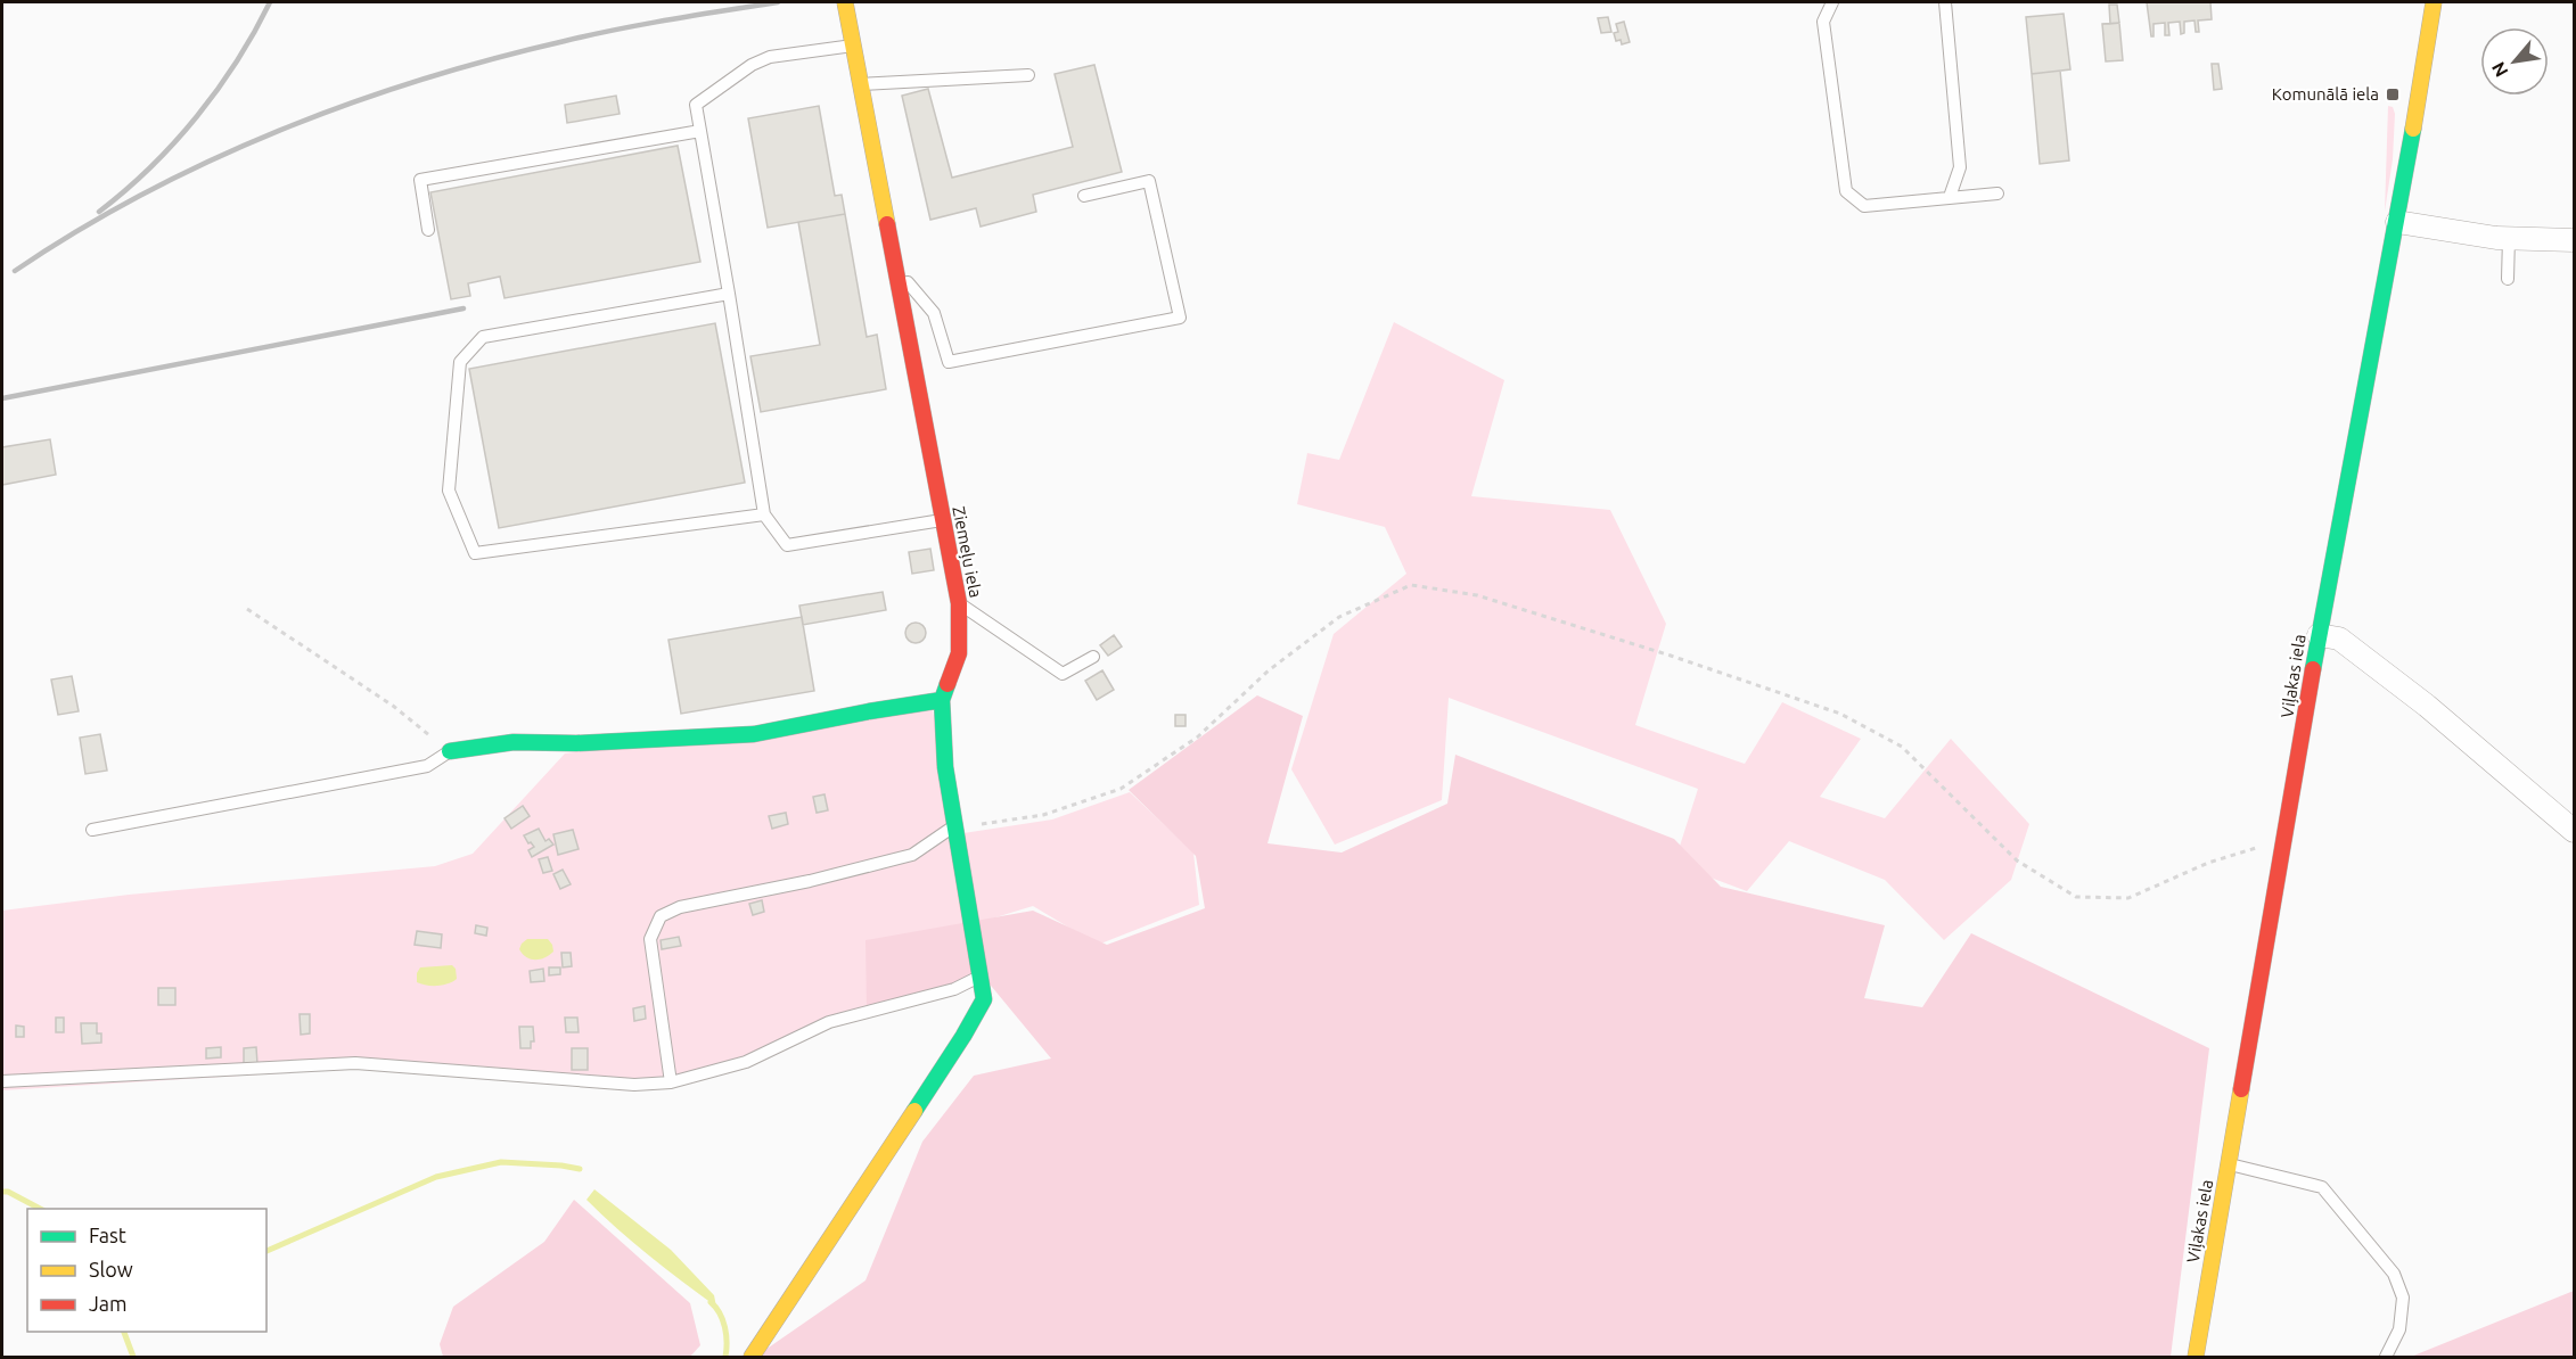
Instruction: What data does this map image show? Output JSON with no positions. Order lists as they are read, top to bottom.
{
  "streets": {
    "street": ["Ziemeļu iela", "Viļakas iela"]
  },
  "places": {
    "transit": ["Komunālā iela"]
  },
  "legend": ["Fast", "Slow", "Jam"],
  "north": "bottom left"
}
